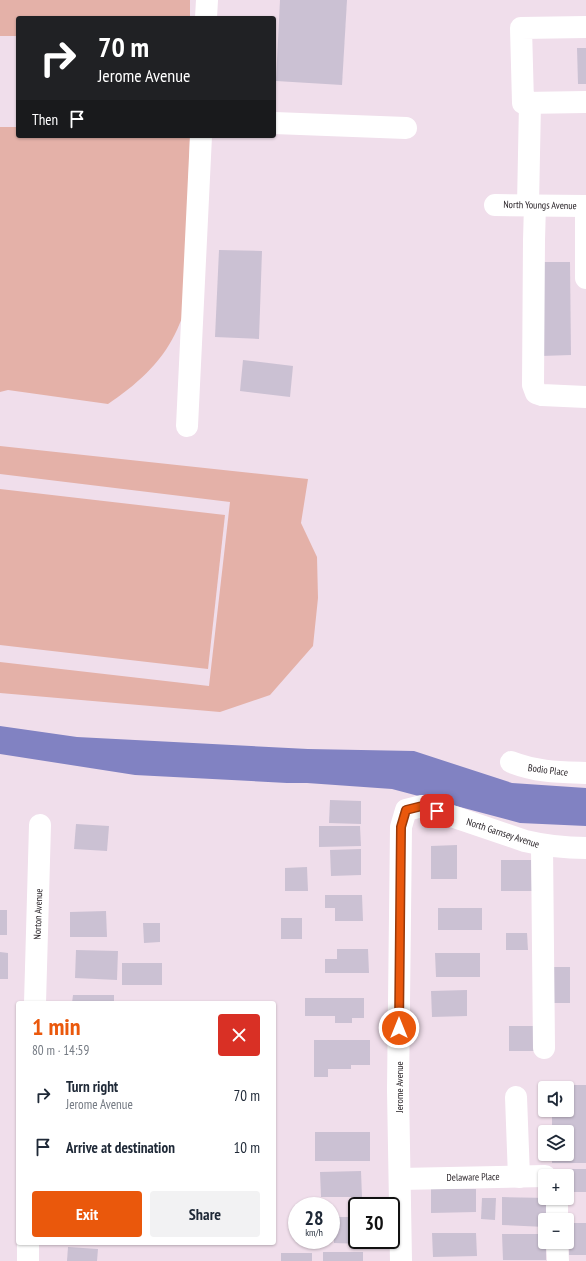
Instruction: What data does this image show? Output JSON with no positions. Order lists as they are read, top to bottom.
{
  "streets": {
    "street": [
      "North Youngs Avenue",
      "Bodio Place",
      "North Garnsey Avenue",
      "Norton Avenue",
      "Jerome Avenue",
      "Delaware Place"
    ]
  },
  "crossings": [
    ["North Garnsey Avenue", "Jerome Avenue"],
    ["Jerome Avenue", "Delaware Place"]
  ],
  "page": {
    "turn": ["70 m", "Jerome Avenue"],
    "then": "Then",
    "heading": ["1 min", "80 m · 14:59"],
    "list": [
      {
        "name": "Turn right",
        "note": "Jerome Avenue",
        "value": "70 m"
      },
      {
        "name": "Arrive at destination",
        "value": "10 m"
      }
    ],
    "map_buttons": ["+", "−"],
    "buttons": ["Exit", "Share"],
    "speed": "28 km/h",
    "limit": "30"
  }
}
